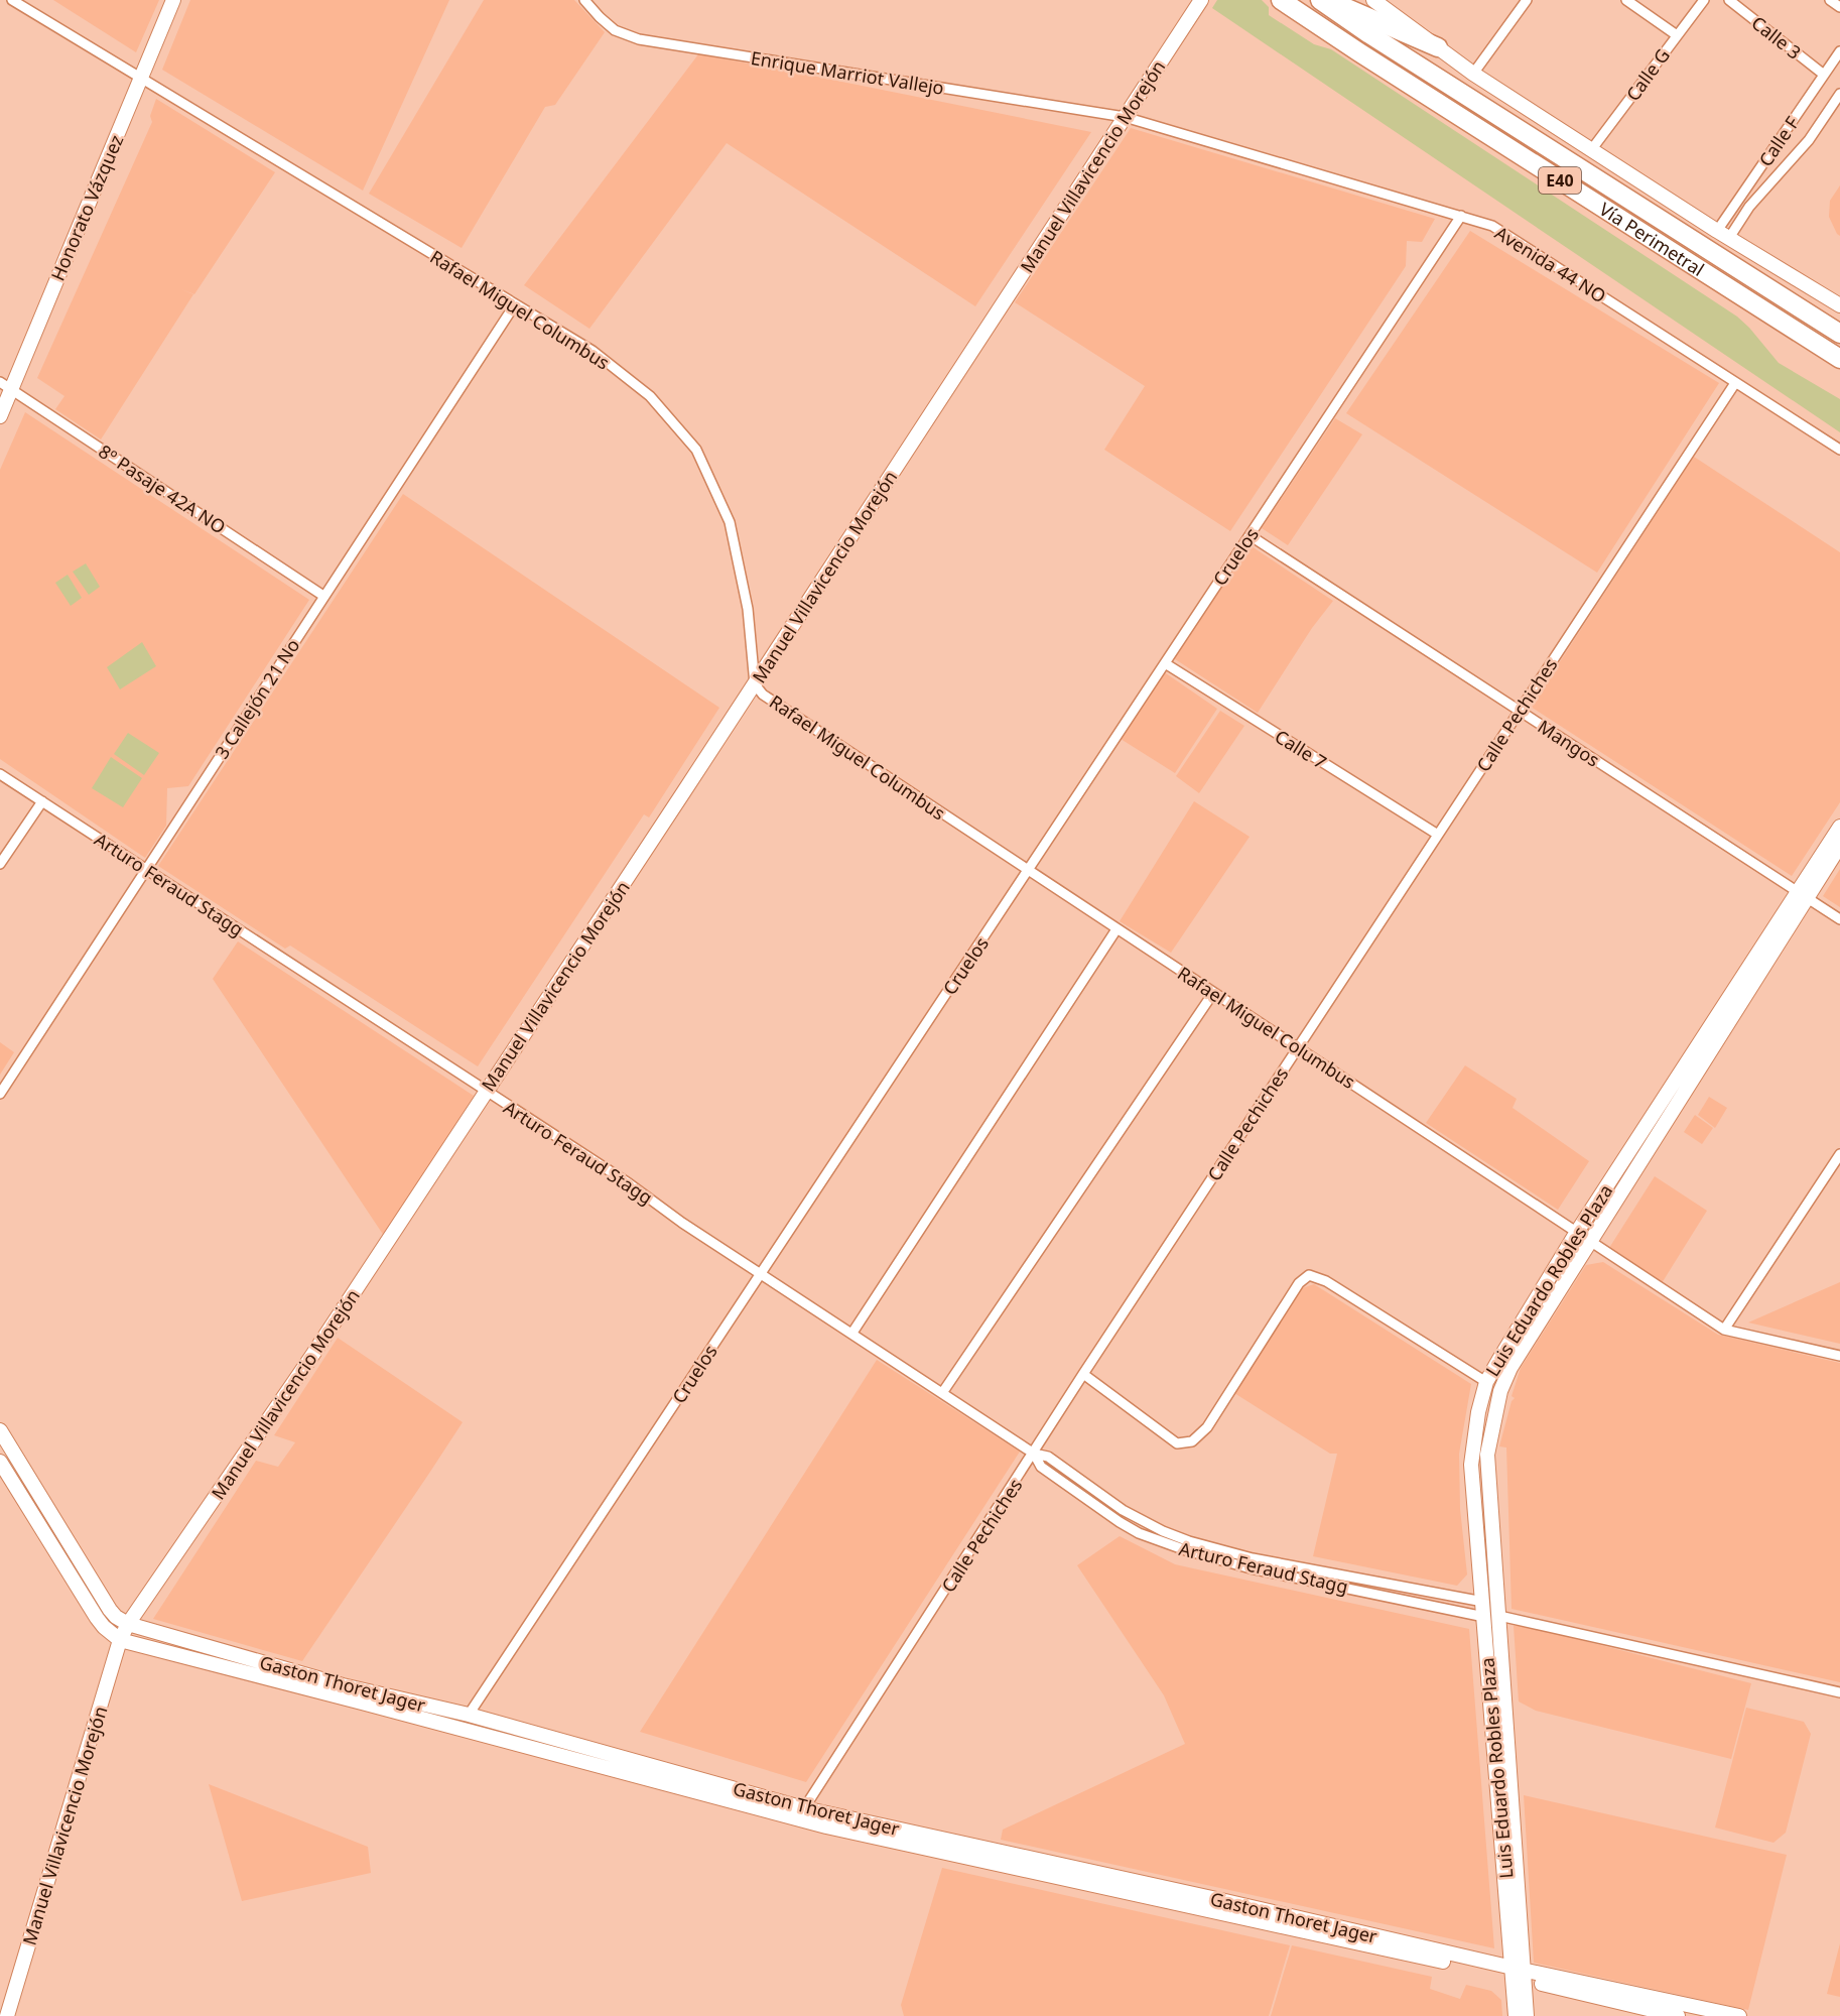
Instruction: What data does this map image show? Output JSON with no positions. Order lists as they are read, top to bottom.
{
  "streets": {
    "highway": ["E40", "Vía Perimetral"],
    "street": [
      "Calle 3",
      "Enrique Marriot Vallejo",
      "Calle G",
      "Calle F",
      "Manuel Villavicencio Morejón",
      "Honorato Vázquez",
      "Avenida 44 NO",
      "Rafael Miguel Columbus",
      "8º Pasaje 42A NO",
      "Cruelos",
      "3 Callejón 21 No",
      "Calle Pechiches",
      "Mangos",
      "Calle 7",
      "Arturo Feraud Stagg",
      "Luis Eduardo Robles Plaza",
      "Gaston Thoret Jager"
    ]
  },
  "crossings": [
    ["Calle 3", "Calle F"],
    ["Enrique Marriot Vallejo", "Manuel Villavicencio Morejón"],
    ["Enrique Marriot Vallejo", "Avenida 44 NO"],
    ["Manuel Villavicencio Morejón", "Avenida 44 NO"],
    ["Manuel Villavicencio Morejón", "Rafael Miguel Columbus"],
    ["Manuel Villavicencio Morejón", "Arturo Feraud Stagg"],
    ["Manuel Villavicencio Morejón", "Gaston Thoret Jager"],
    ["Honorato Vázquez", "Rafael Miguel Columbus"],
    ["Honorato Vázquez", "8º Pasaje 42A NO"],
    ["Avenida 44 NO", "Cruelos"],
    ["Avenida 44 NO", "Calle Pechiches"],
    ["Rafael Miguel Columbus", "Cruelos"],
    ["Rafael Miguel Columbus", "3 Callejón 21 No"],
    ["Rafael Miguel Columbus", "Calle Pechiches"],
    ["Rafael Miguel Columbus", "Luis Eduardo Robles Plaza"],
    ["8º Pasaje 42A NO", "3 Callejón 21 No"],
    ["Cruelos", "Mangos"],
    ["Cruelos", "Calle 7"],
    ["Cruelos", "Arturo Feraud Stagg"],
    ["Cruelos", "Gaston Thoret Jager"],
    ["3 Callejón 21 No", "Arturo Feraud Stagg"],
    ["Calle Pechiches", "Mangos"],
    ["Calle Pechiches", "Calle 7"],
    ["Calle Pechiches", "Arturo Feraud Stagg"],
    ["Calle Pechiches", "Gaston Thoret Jager"],
    ["Mangos", "Luis Eduardo Robles Plaza"],
    ["Arturo Feraud Stagg", "Luis Eduardo Robles Plaza"],
    ["Luis Eduardo Robles Plaza", "Gaston Thoret Jager"]
  ]
}
